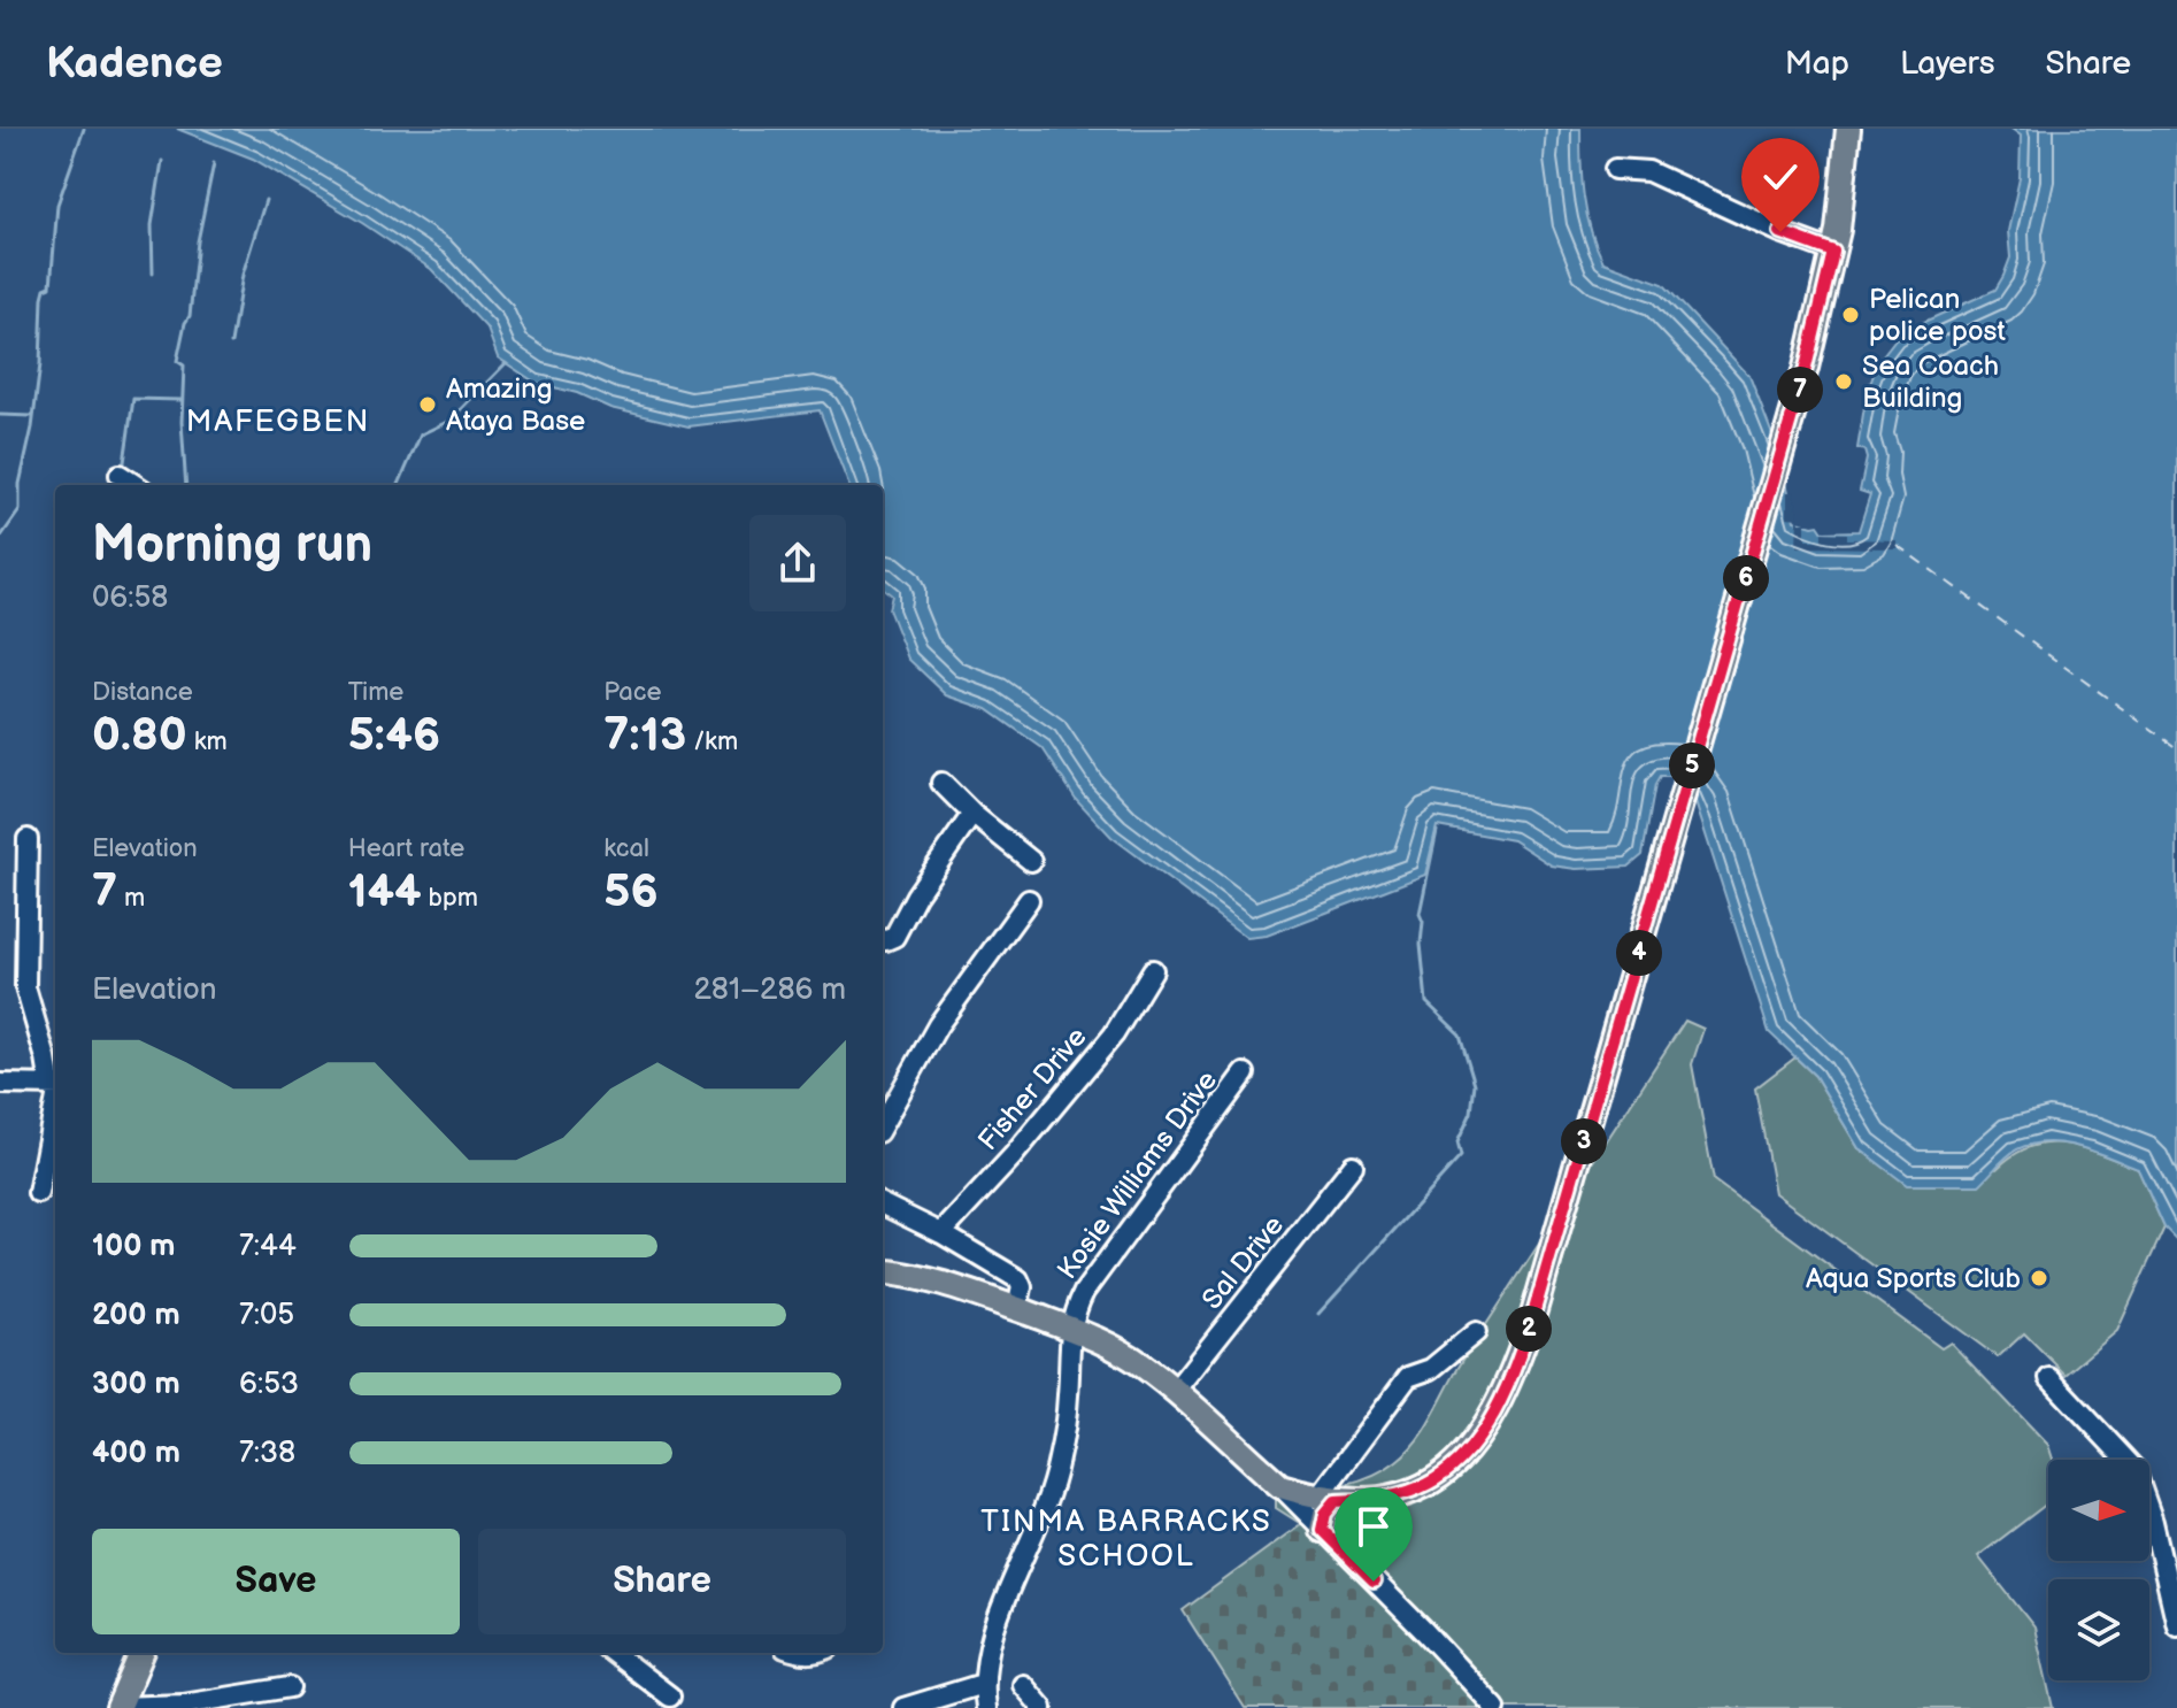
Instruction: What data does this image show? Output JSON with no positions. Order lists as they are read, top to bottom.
{
  "streets": {
    "street": ["Fisher Drive", "Kosie Williams Drive", "Sal Drive"]
  },
  "districts": ["MAFEGBEN", "TINMA BARRACKS SCHOOL"],
  "places": [
    "Pelican police post",
    "Sea Coach Building",
    "Amazing Ataya Base",
    "Aqua Sports Club"
  ],
  "north": "right",
  "page": {
    "header": "Kadence",
    "nav": ["Map", "Layers", "Share"],
    "pins": [
      "7",
      "6",
      "5",
      "4",
      "3",
      "2"
    ],
    "heading": ["Morning run", "06:58"],
    "stats": [
      ["Distance", "0.80 km"],
      ["Time", "5:46"],
      ["Pace", "7:13 /km"],
      ["Elevation", "7 m"],
      ["Heart rate", "144 bpm"],
      ["kcal", "56"]
    ],
    "chart": ["Elevation", "281–286 m"],
    "list": [
      {
        "name": "100 m",
        "note": "7:44"
      },
      {
        "name": "200 m",
        "note": "7:05"
      },
      {
        "name": "300 m",
        "note": "6:53"
      },
      {
        "name": "400 m",
        "note": "7:38"
      }
    ],
    "buttons": ["Save", "Share"]
  }
}
